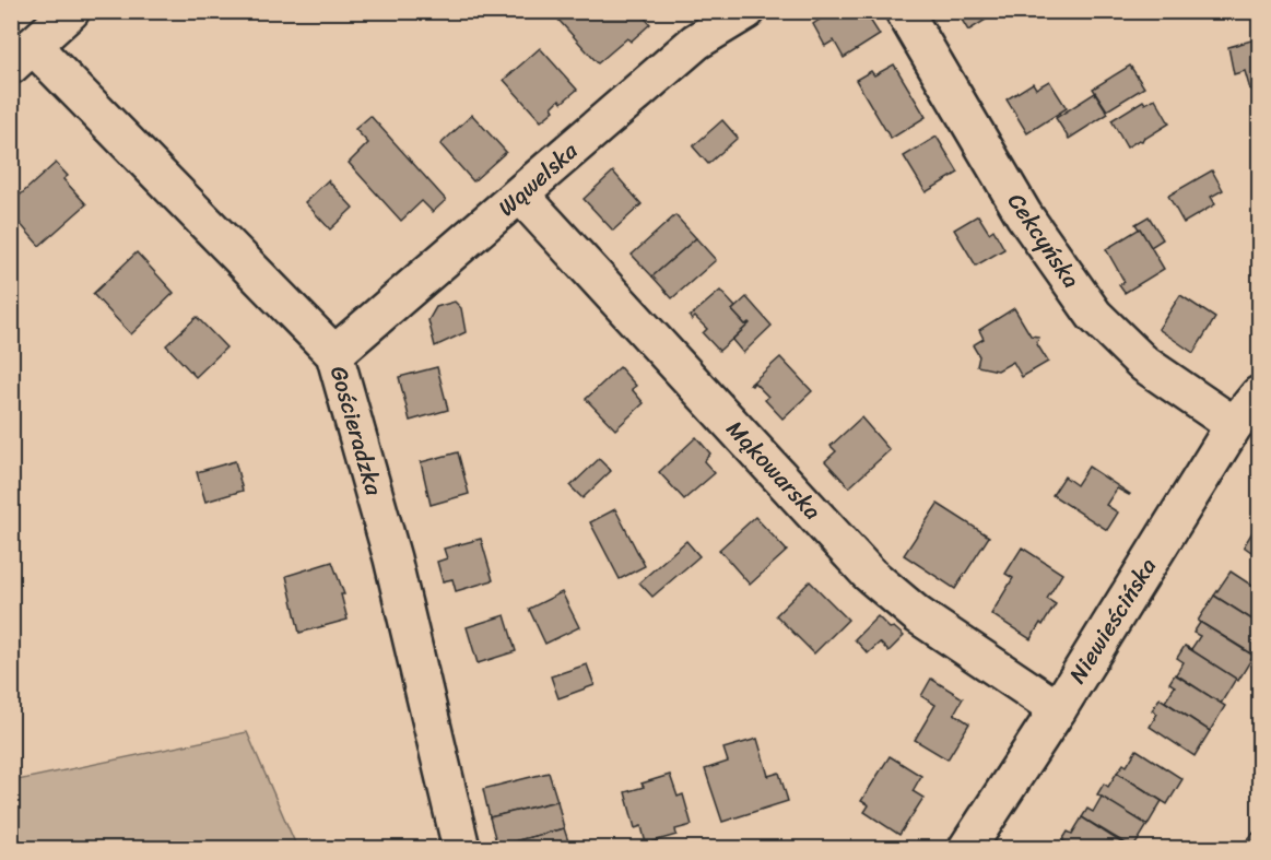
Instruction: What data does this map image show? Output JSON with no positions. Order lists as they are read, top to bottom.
{
  "streets": {
    "street": [
      "Wąwelska",
      "Cekcyńska",
      "Gościeradzka",
      "Mąkowarska",
      "Niewieścińska"
    ]
  },
  "crossings": [
    ["Wąwelska", "Gościeradzka"],
    ["Wąwelska", "Mąkowarska"],
    ["Cekcyńska", "Niewieścińska"],
    ["Mąkowarska", "Niewieścińska"]
  ]
}
